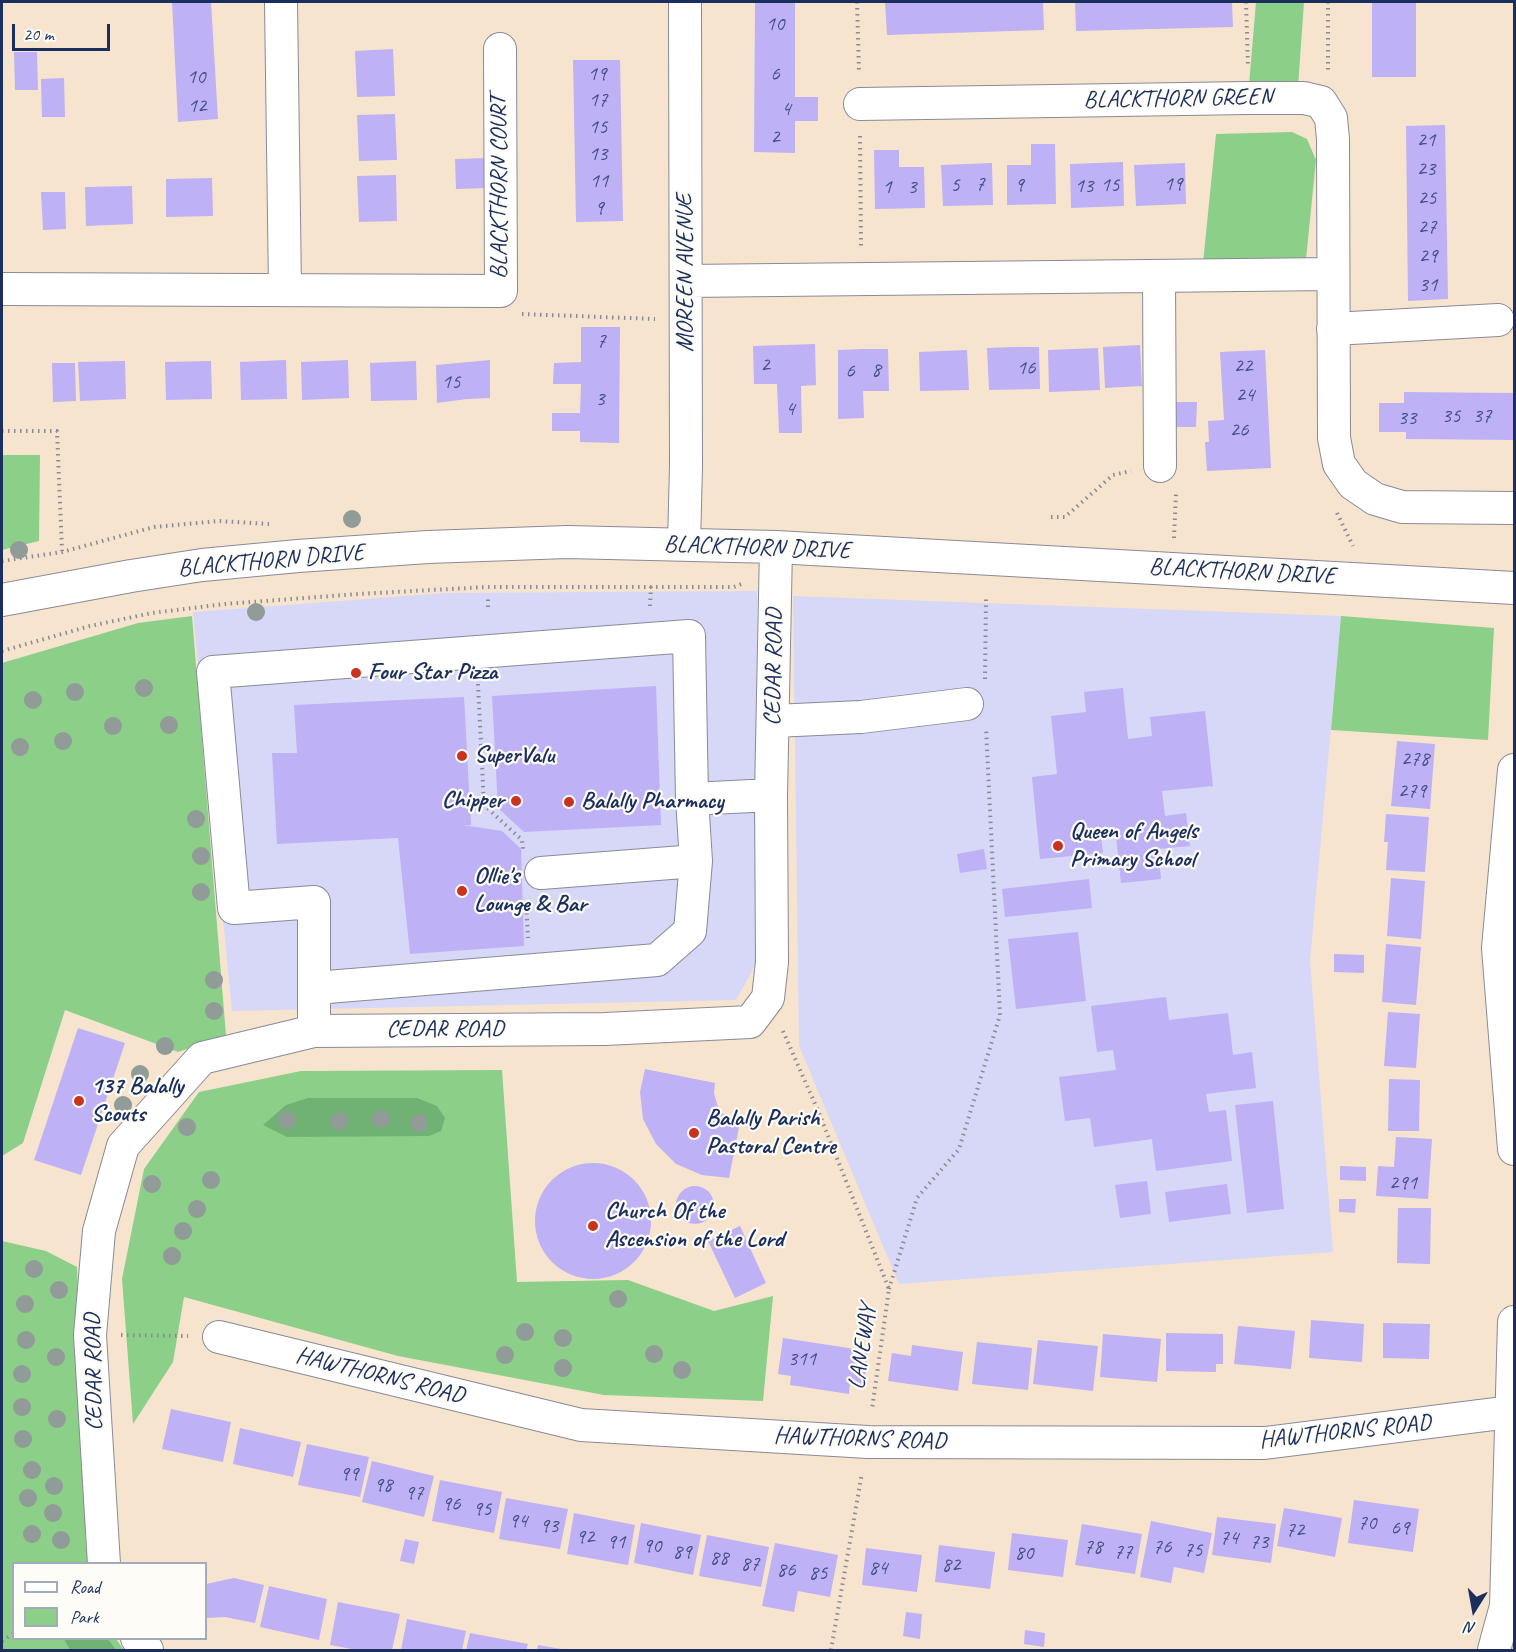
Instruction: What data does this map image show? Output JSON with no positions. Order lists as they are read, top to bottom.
{
  "streets": {
    "street": [
      "BLACKTHORN GREEN",
      "BLACKTHORN COURT",
      "MOREEN AVENUE",
      "BLACKTHORN DRIVE",
      "CEDAR ROAD",
      "HAWTHORNS ROAD"
    ],
    "path": ["LANEWAY"]
  },
  "crossings": [
    ["MOREEN AVENUE", "BLACKTHORN DRIVE"],
    ["BLACKTHORN DRIVE", "CEDAR ROAD"],
    ["CEDAR ROAD", "LANEWAY"],
    ["LANEWAY", "HAWTHORNS ROAD"]
  ],
  "places": [
    "Four Star Pizza",
    "SuperValu",
    "Chipper",
    "Balally Pharmacy",
    "Queen of Angels Primary School",
    "Ollie's Lounge & Bar",
    "137 Balally Scouts",
    "Balally Parish Pastoral Centre",
    "Church Of the Ascension of the Lord"
  ],
  "house_numbers": [
    "10",
    "19",
    "6",
    "10",
    "17",
    "12",
    "4",
    "15",
    "2",
    "21",
    "13",
    "23",
    "11",
    "7",
    "19",
    "5",
    "9",
    "15",
    "13",
    "1",
    "3",
    "25",
    "9",
    "27",
    "29",
    "31",
    "7",
    "2",
    "22",
    "16",
    "8",
    "6",
    "15",
    "24",
    "3",
    "4",
    "35",
    "37",
    "33",
    "26",
    "278",
    "279",
    "291",
    "311",
    "99",
    "98",
    "97",
    "96",
    "95",
    "94",
    "70",
    "93",
    "69",
    "72",
    "92",
    "74",
    "91",
    "73",
    "90",
    "78",
    "76",
    "75",
    "89",
    "77",
    "80",
    "88",
    "87",
    "82",
    "84",
    "86",
    "85"
  ],
  "legend": ["Road", "Park"],
  "scale_bar": "20 m",
  "north": "bottom"
}
